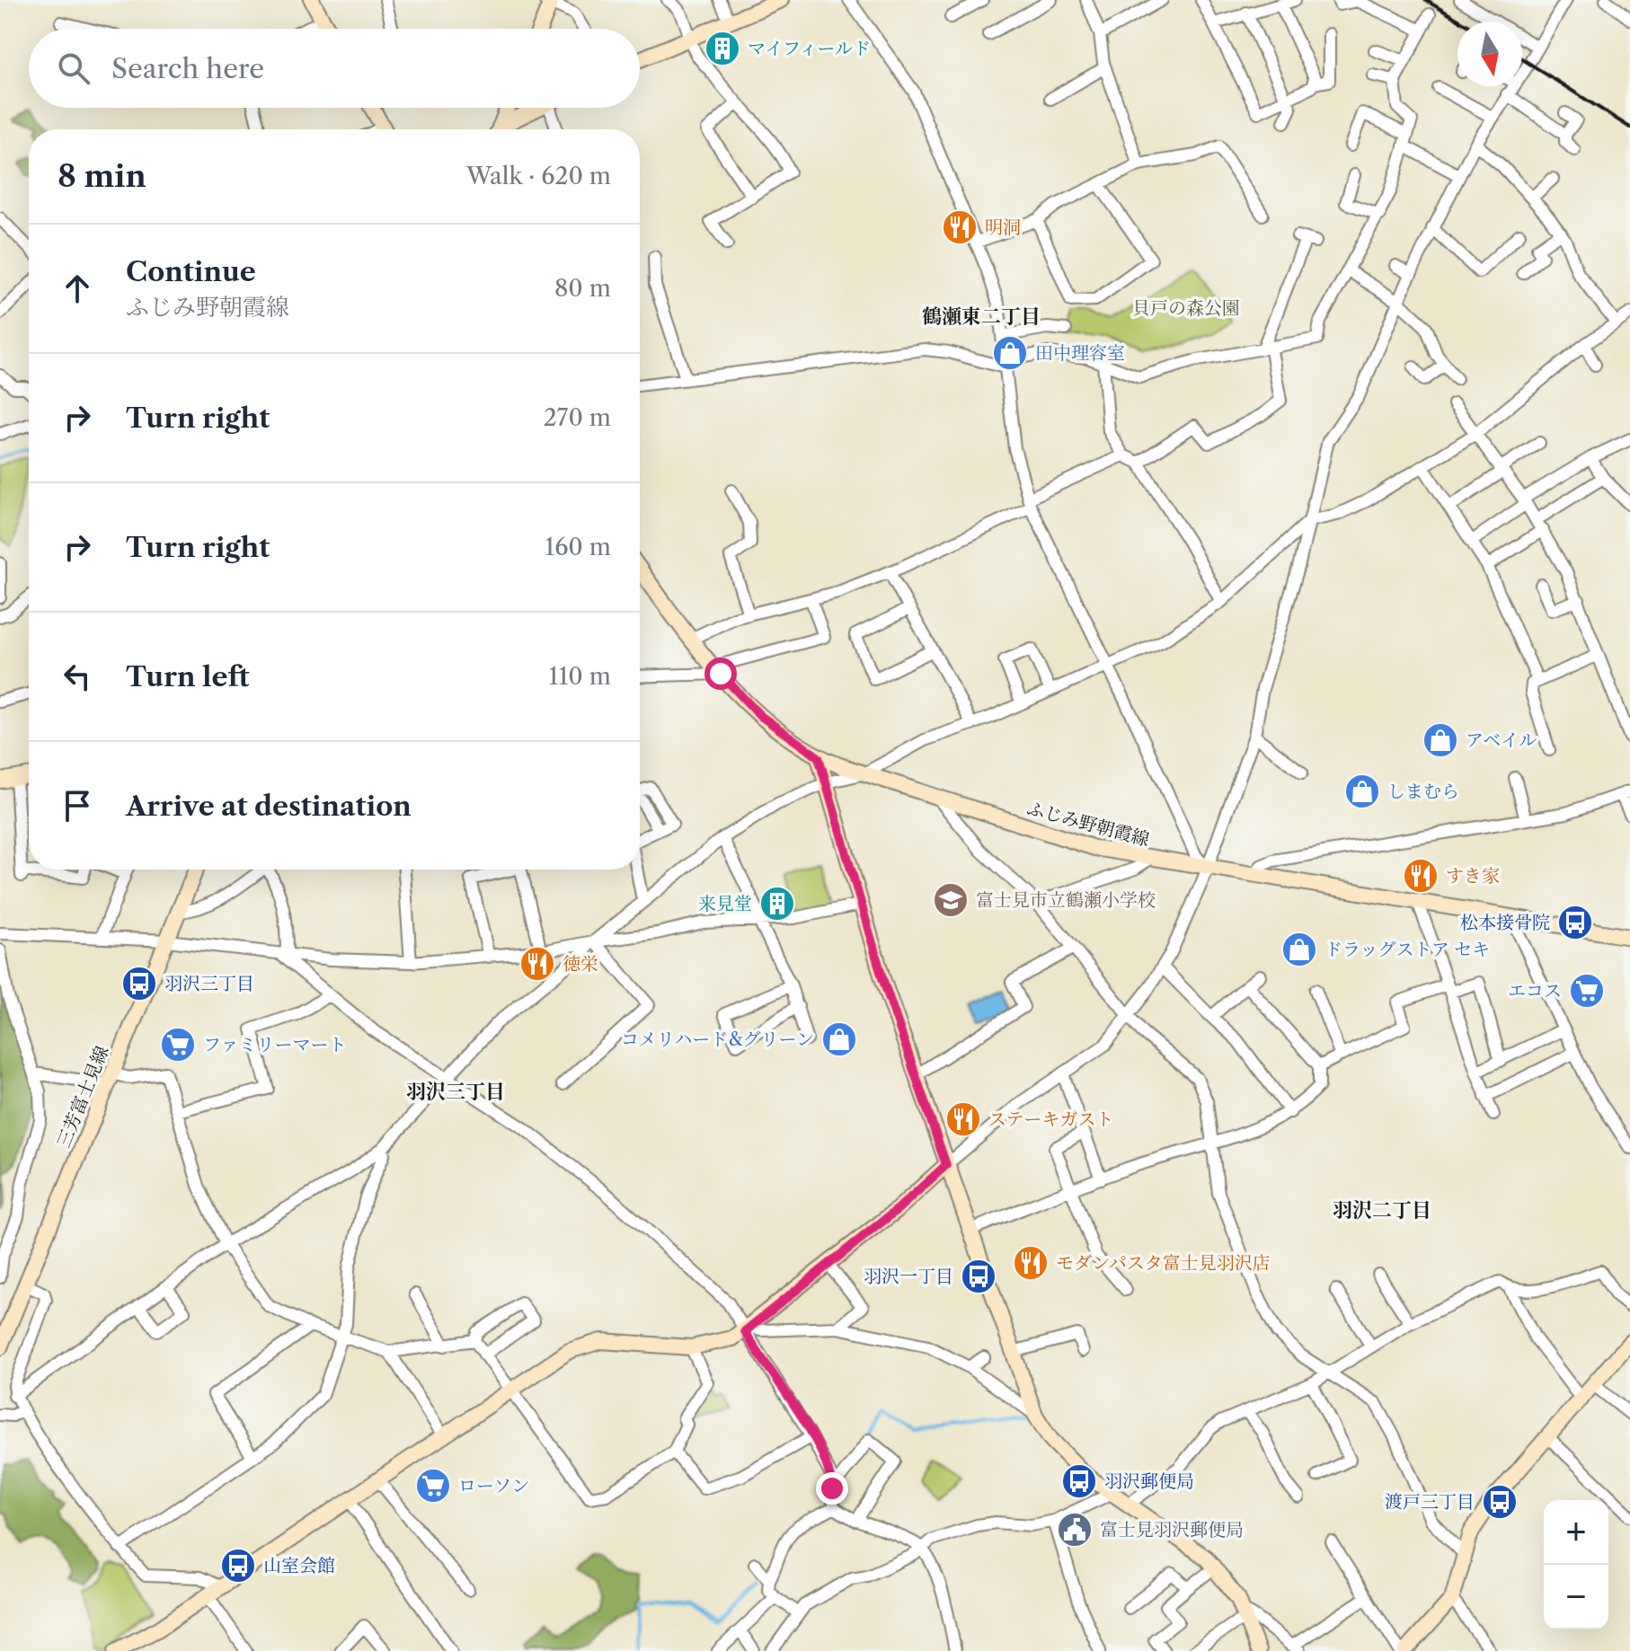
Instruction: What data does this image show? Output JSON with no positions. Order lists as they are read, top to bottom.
{
  "streets": {
    "street": ["ふじみ野朝霞線", "三芳富士見線"]
  },
  "districts": ["鶴瀬東二丁目", "羽沢三丁目", "羽沢二丁目"],
  "parks": ["貝戸の森公園"],
  "places": {
    "building": ["マイフィールド", "来見堂"],
    "restaurant": [
      "明洞",
      "すき家",
      "徳栄",
      "ステーキガスト",
      "モダンパスタ富士見羽沢店"
    ],
    "shop": [
      "田中理容室",
      "アベイル",
      "しまむら",
      "ドラッグストア セキ",
      "コメリハード&グリーン"
    ],
    "school or university": ["富士見市立鶴瀬小学校"],
    "bus stop": [
      "松本接骨院",
      "羽沢三丁目",
      "羽沢一丁目",
      "羽沢郵便局",
      "渡戸三丁目",
      "山室会館"
    ],
    "supermarket": ["エコス", "ファミリーマート", "ローソン"],
    "public building": ["富士見羽沢郵便局"]
  },
  "north": "bottom",
  "page": {
    "search": "Search here",
    "heading": ["8 min", "Walk · 620 m"],
    "list": [
      ["Continue", "ふじみ野朝霞線", "80 m"],
      ["Turn right", "270 m"],
      ["Turn right", "160 m"],
      ["Turn left", "110 m"],
      "Arrive at destination"
    ],
    "map_buttons": ["+", "−"]
  }
}
